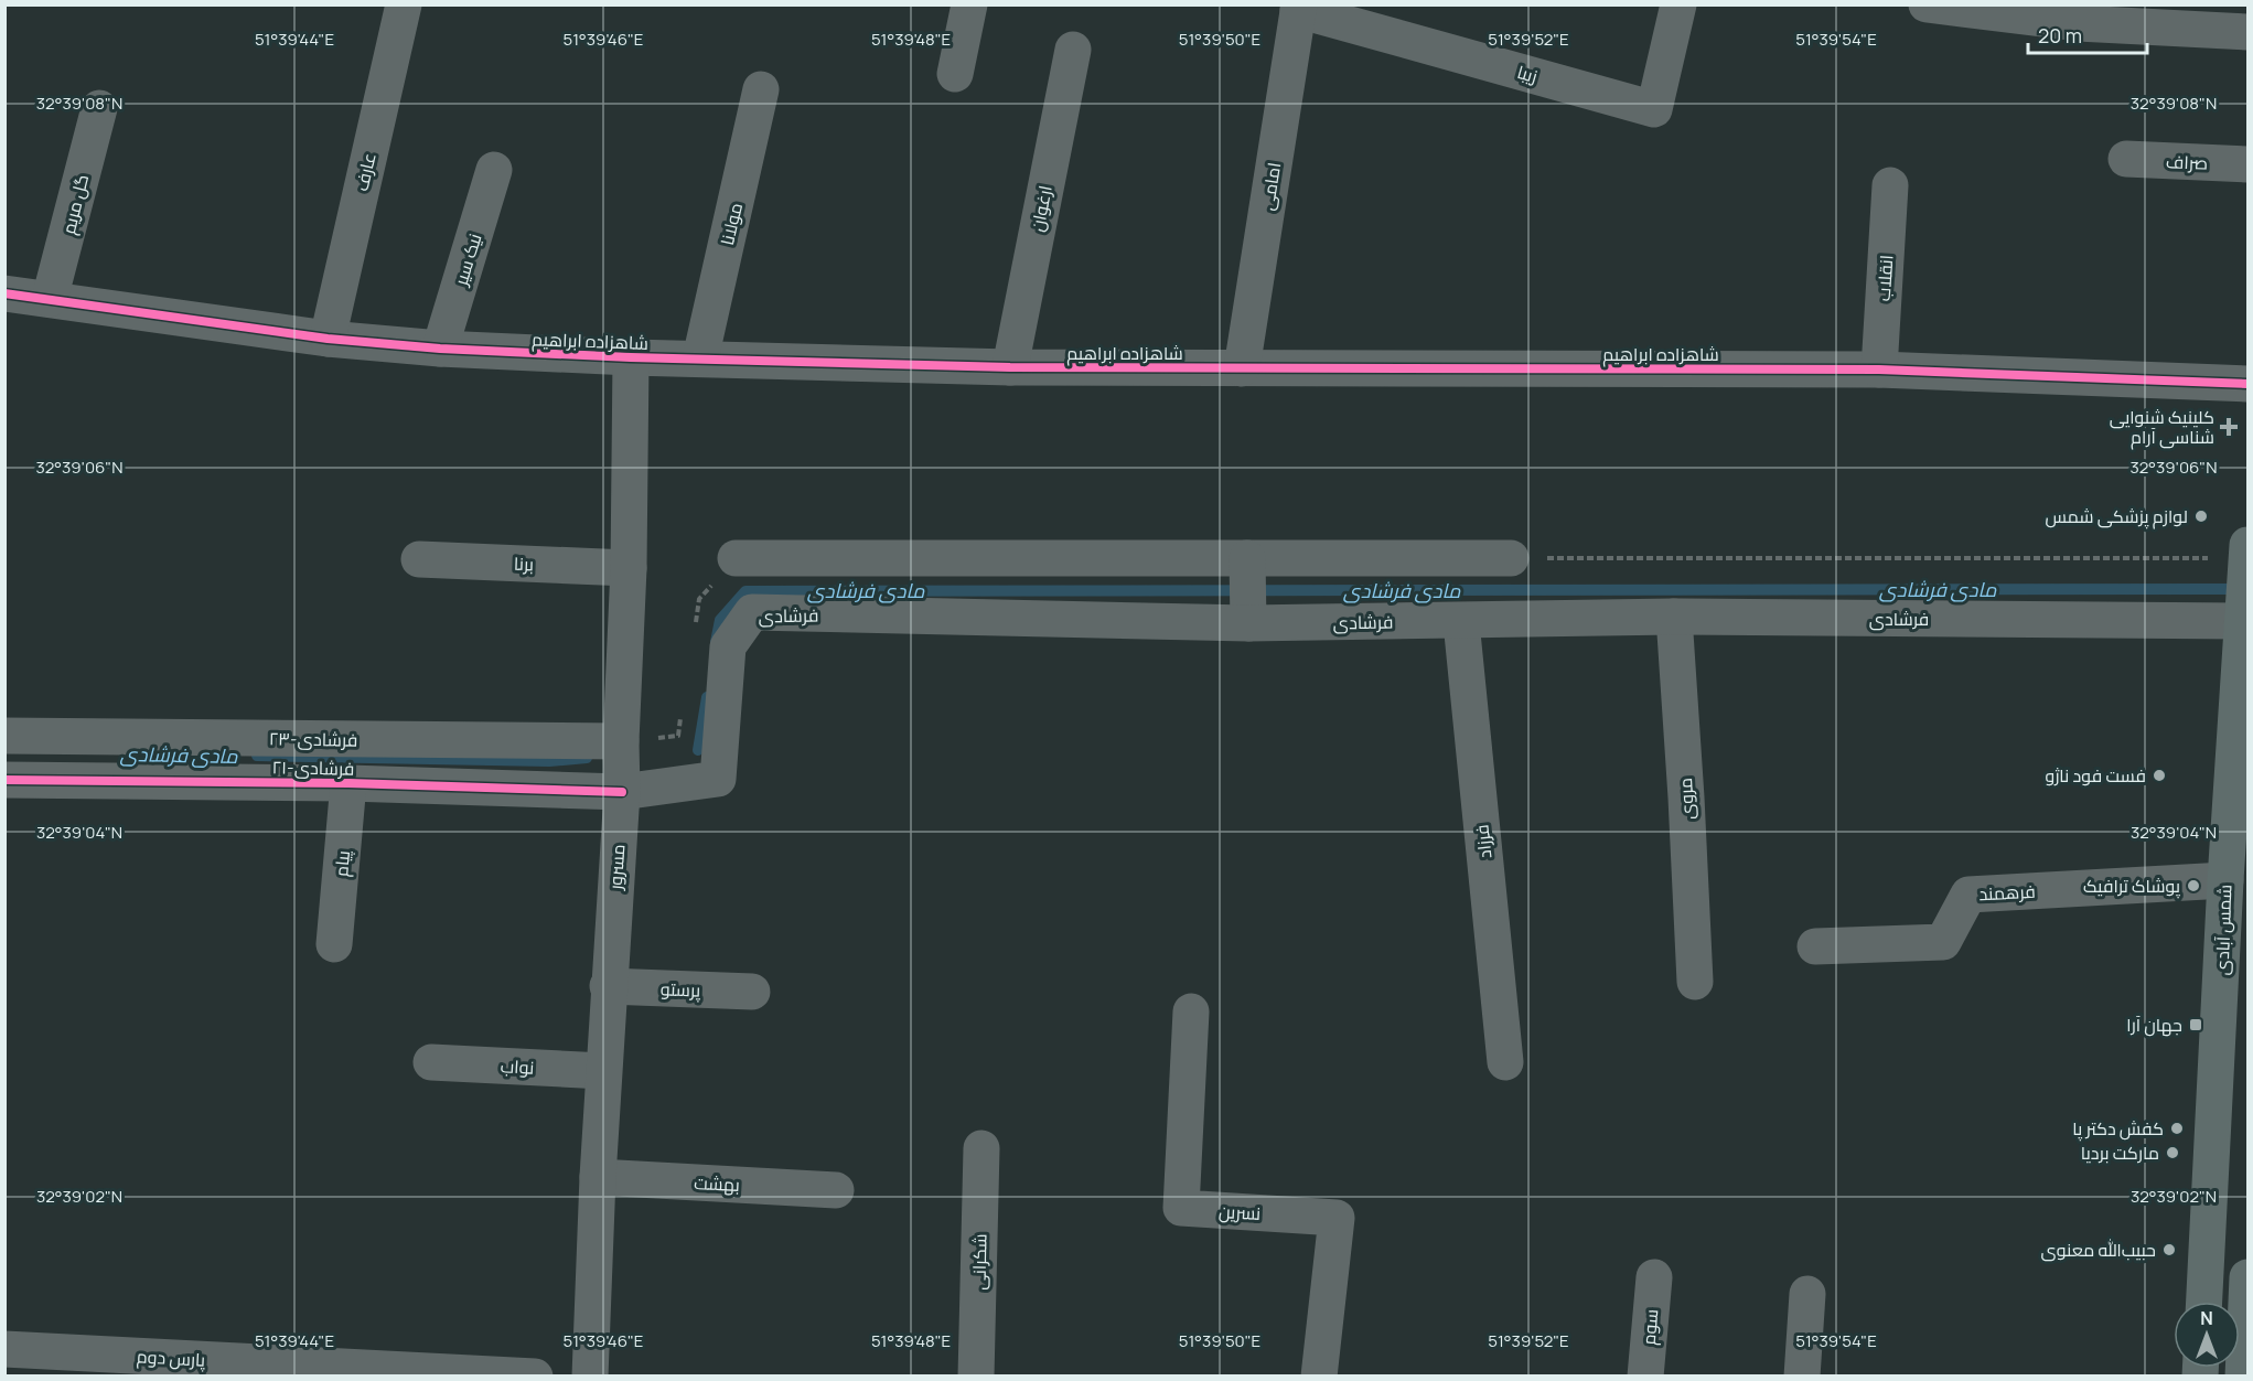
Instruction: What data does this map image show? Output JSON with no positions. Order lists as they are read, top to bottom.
{
  "streets": {
    "main road": ["شمس آبادی"],
    "street": [
      "زیبا",
      "صراف",
      "عارف",
      "امامی",
      "گل مریم",
      "ارغوان",
      "مولانا",
      "نیک سیر",
      "انقلاب",
      "شاهزاده ابراهیم",
      "برنا",
      "فرشادی",
      "۲۳-فرشادی",
      "۲۱-فرشادی",
      "مروی",
      "فرزاد",
      "پیام",
      "مسرور",
      "فرهمند",
      "پرستو",
      "نواب",
      "بهشت",
      "نسرین",
      "شکرانی",
      "سوم",
      "پارس دوم"
    ]
  },
  "crossings": [
    ["زیبا", "امامی"],
    ["عارف", "شاهزاده ابراهیم"],
    ["امامی", "شاهزاده ابراهیم"],
    ["گل مریم", "شاهزاده ابراهیم"],
    ["ارغوان", "شاهزاده ابراهیم"],
    ["مولانا", "شاهزاده ابراهیم"],
    ["نیک سیر", "شاهزاده ابراهیم"],
    ["انقلاب", "شاهزاده ابراهیم"],
    ["شاهزاده ابراهیم", "مسرور"],
    ["برنا", "مسرور"],
    ["فرشادی", "۲۱-فرشادی"],
    ["فرشادی", "مروی"],
    ["فرشادی", "فرزاد"],
    ["فرشادی", "مسرور"],
    ["فرشادی", "شمس آبادی"],
    ["۲۳-فرشادی", "مسرور"],
    ["۲۱-فرشادی", "پیام"],
    ["۲۱-فرشادی", "مسرور"],
    ["مسرور", "پرستو"],
    ["مسرور", "نواب"],
    ["مسرور", "بهشت"],
    ["فرهمند", "شمس آبادی"]
  ],
  "water": ["مادی فرشادی"],
  "places": {
    "health": ["کلینیک شنوایی شناسی آرام"],
    "other": [
      "لوازم پزشکی شمس",
      "فست فود ناژو",
      "پوشاک ترافیک",
      "کفش دکتر پا",
      "مارکت بردیا",
      "حبیب‌الله معنوی"
    ],
    "transit": ["جهان آرا"]
  },
  "scale_bar": "20 m",
  "north": "top",
  "coordinates": [
    "51°39'44\"E",
    "51°39'46\"E",
    "51°39'48\"E",
    "51°39'50\"E",
    "51°39'52\"E",
    "51°39'54\"E",
    "32°39'08\"N",
    "32°39'06\"N",
    "32°39'04\"N",
    "32°39'02\"N"
  ]
}
